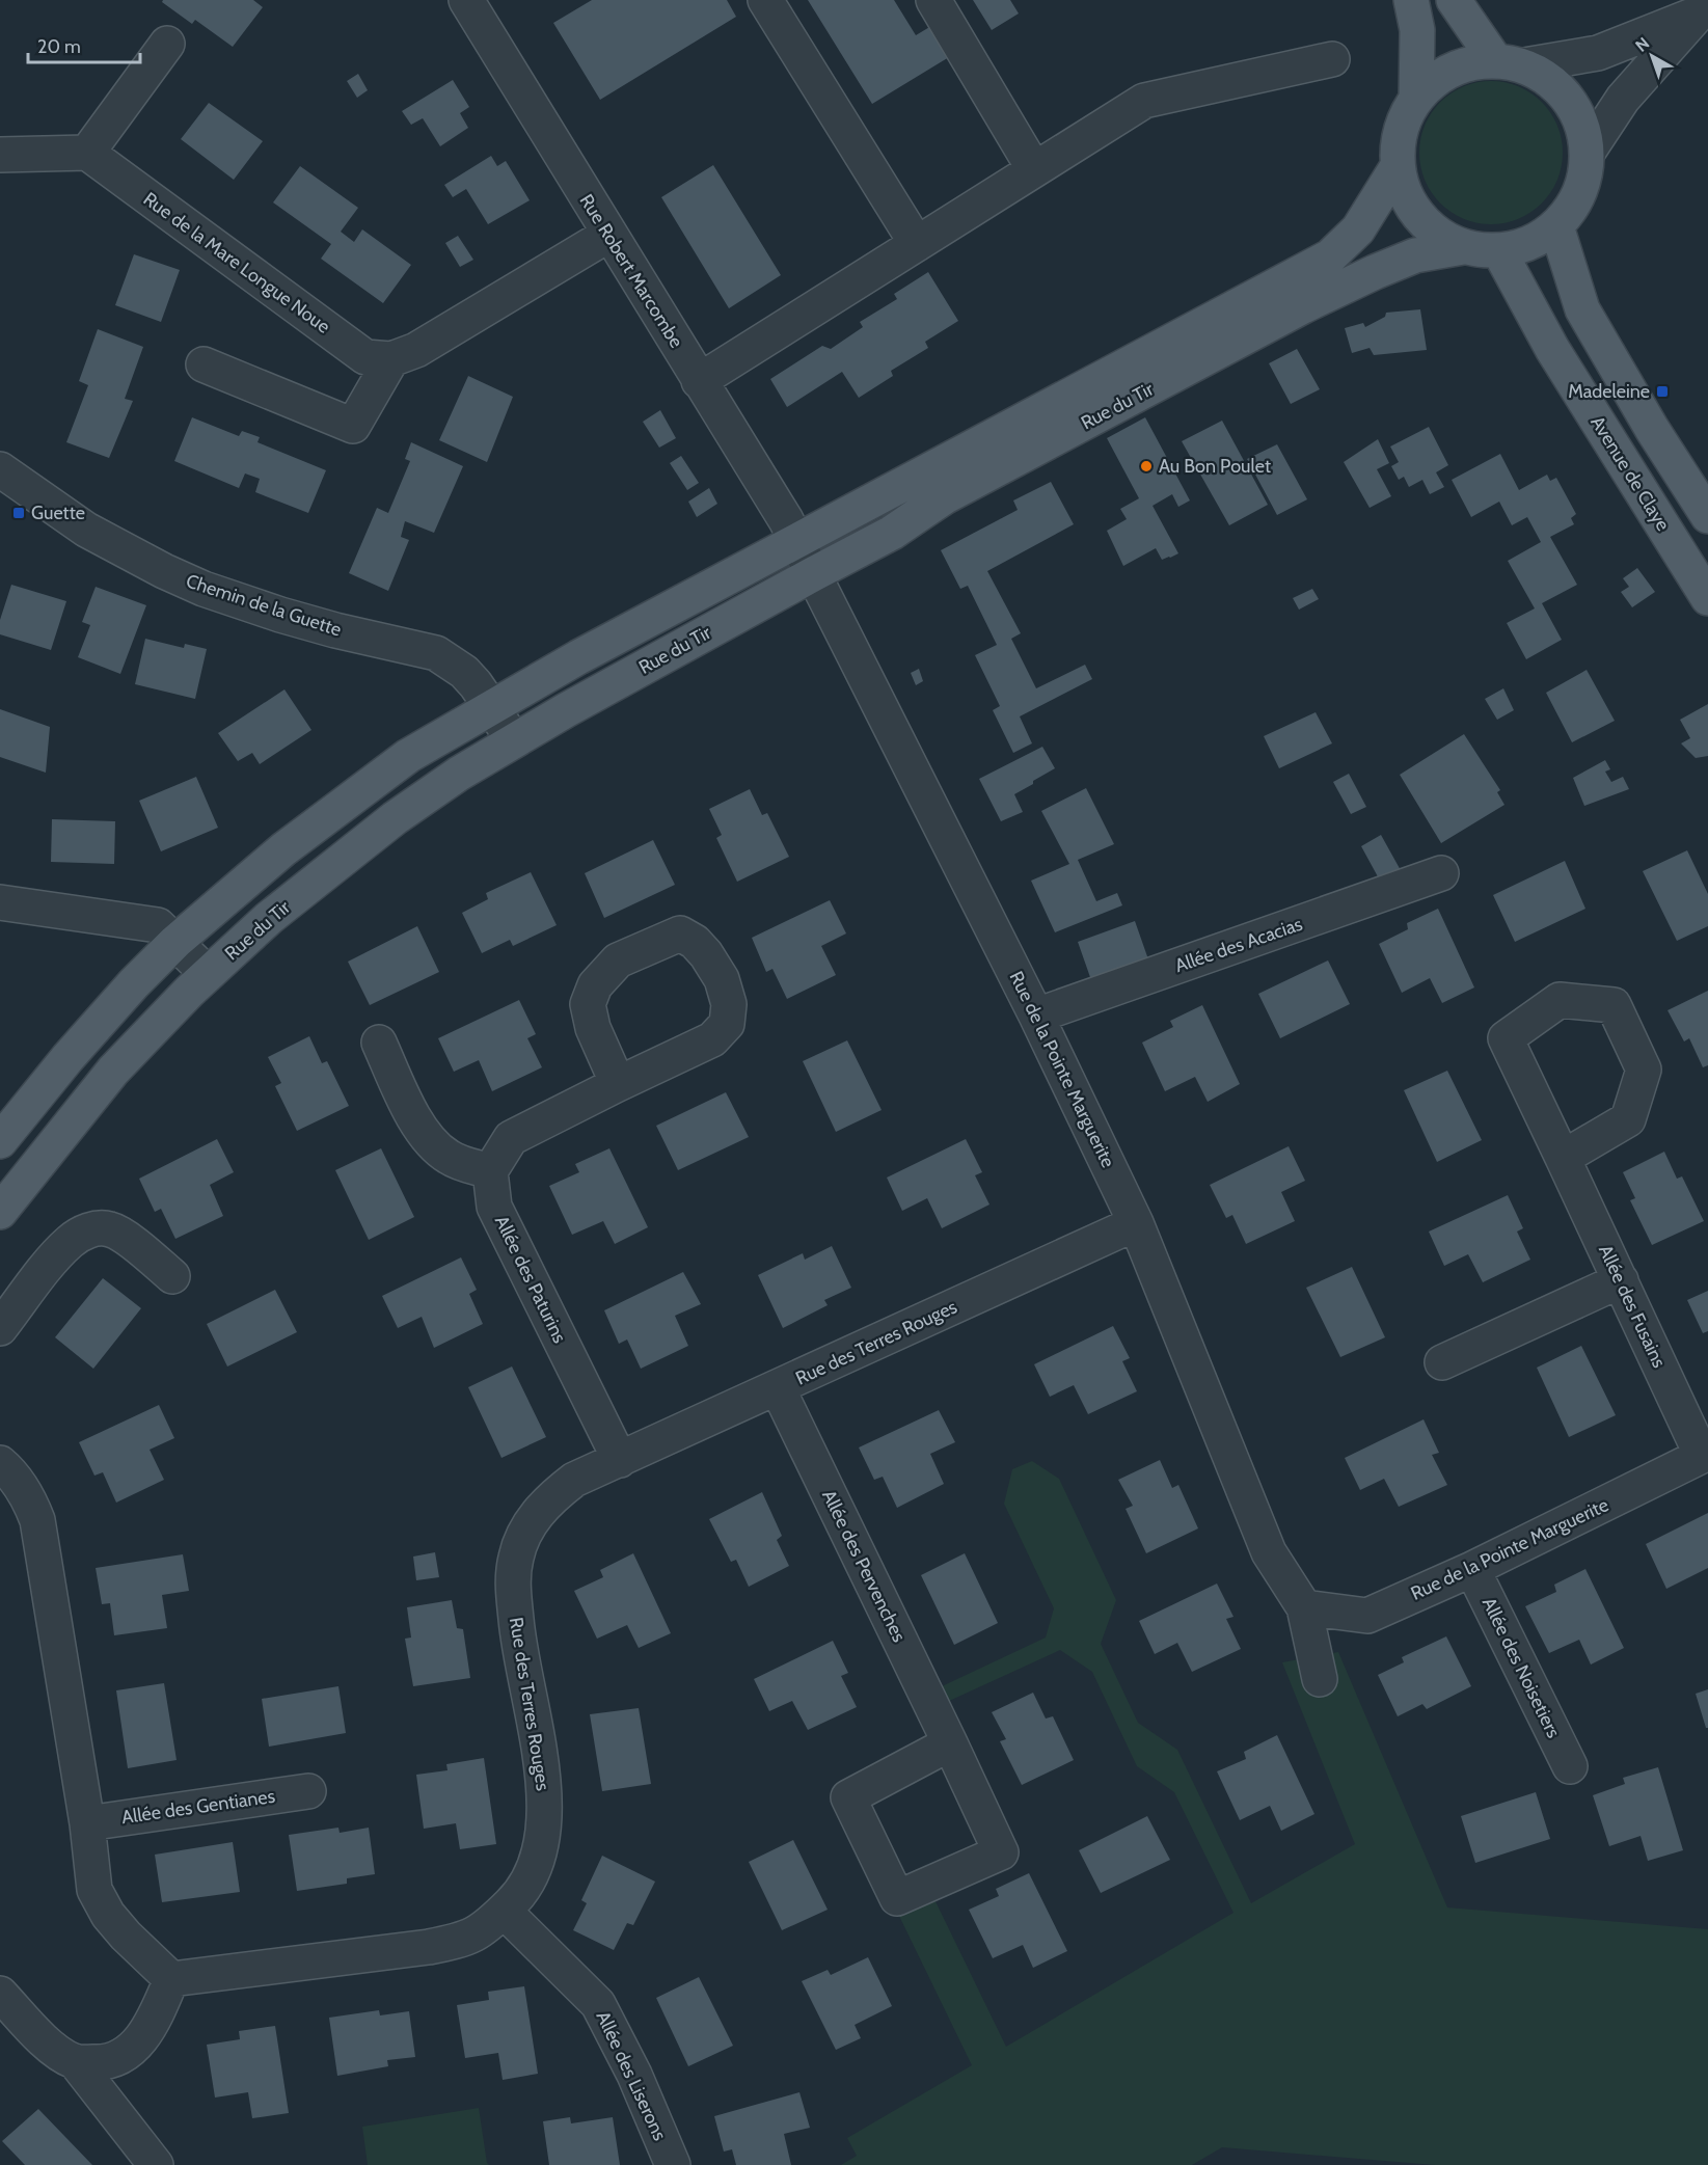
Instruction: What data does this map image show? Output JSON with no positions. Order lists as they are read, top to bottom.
{
  "streets": {
    "main road": ["Rue du Tir", "Avenue de Claye"],
    "street": [
      "Rue de la Mare Longue Noue",
      "Rue Robert Marcombe",
      "Chemin de la Guette",
      "Allée des Acacias",
      "Rue de la Pointe Marguerite",
      "Allée des Paturins",
      "Allée des Fusains",
      "Rue des Terres Rouges",
      "Allée des Pervenches",
      "Allée des Noisetiers",
      "Allée des Gentianes",
      "Allée des Liserons"
    ]
  },
  "crossings": [
    ["Rue Robert Marcombe", "Rue du Tir"],
    ["Rue Robert Marcombe", "Rue de la Pointe Marguerite"],
    ["Rue du Tir", "Avenue de Claye"],
    ["Rue du Tir", "Chemin de la Guette"],
    ["Rue du Tir", "Rue de la Pointe Marguerite"],
    ["Allée des Acacias", "Rue de la Pointe Marguerite"],
    ["Rue de la Pointe Marguerite", "Allée des Fusains"],
    ["Rue de la Pointe Marguerite", "Rue des Terres Rouges"],
    ["Rue de la Pointe Marguerite", "Allée des Noisetiers"],
    ["Allée des Paturins", "Rue des Terres Rouges"],
    ["Rue des Terres Rouges", "Allée des Pervenches"],
    ["Rue des Terres Rouges", "Allée des Liserons"]
  ],
  "places": {
    "transit": ["Madeleine", "Guette"],
    "other": ["Au Bon Poulet"]
  },
  "scale_bar": "20 m",
  "north": "top left"
}
